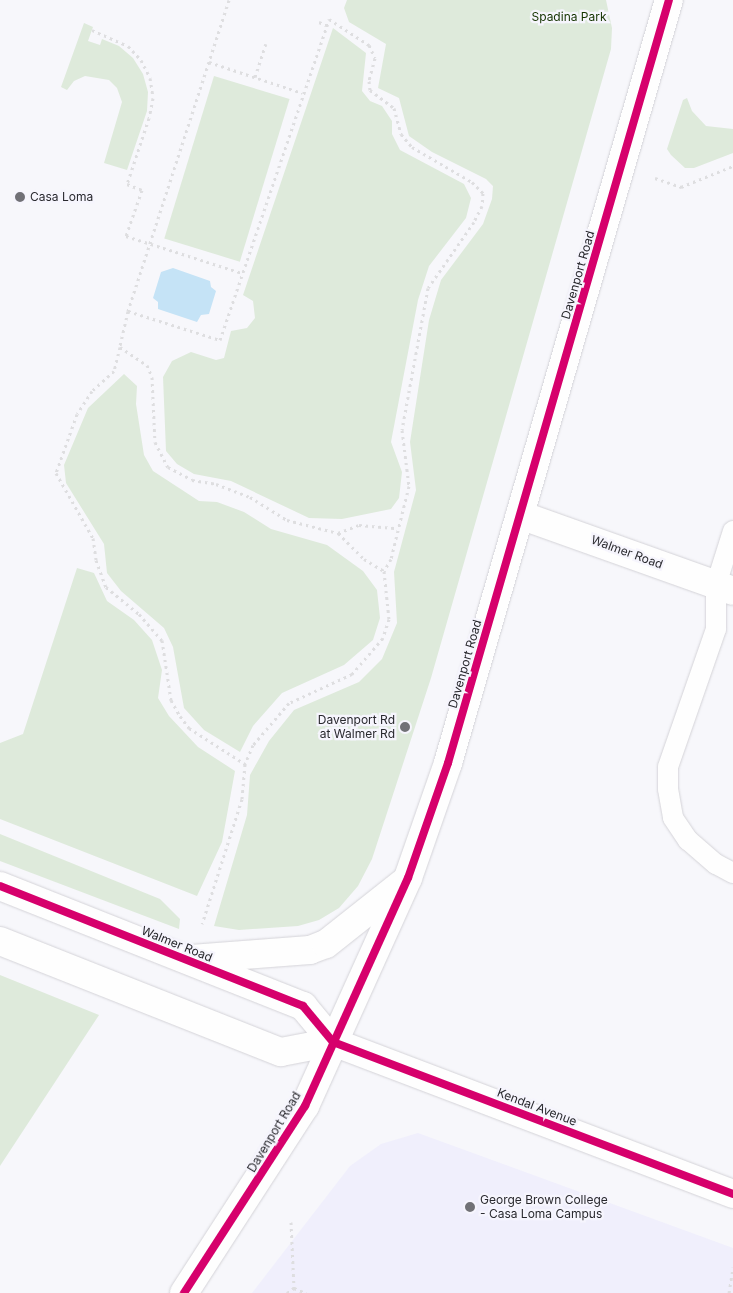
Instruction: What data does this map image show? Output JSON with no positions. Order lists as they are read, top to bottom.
{
  "streets": {
    "street": ["Davenport Road", "Walmer Road", "Kendal Avenue"]
  },
  "crossings": [
    ["Davenport Road", "Walmer Road"],
    ["Davenport Road", "Kendal Avenue"],
    ["Walmer Road", "Kendal Avenue"]
  ],
  "parks": ["Spadina Park"],
  "places": ["Casa Loma", "Davenport Rd at Walmer Rd", "George Brown College - Casa Loma Campus"]
}
